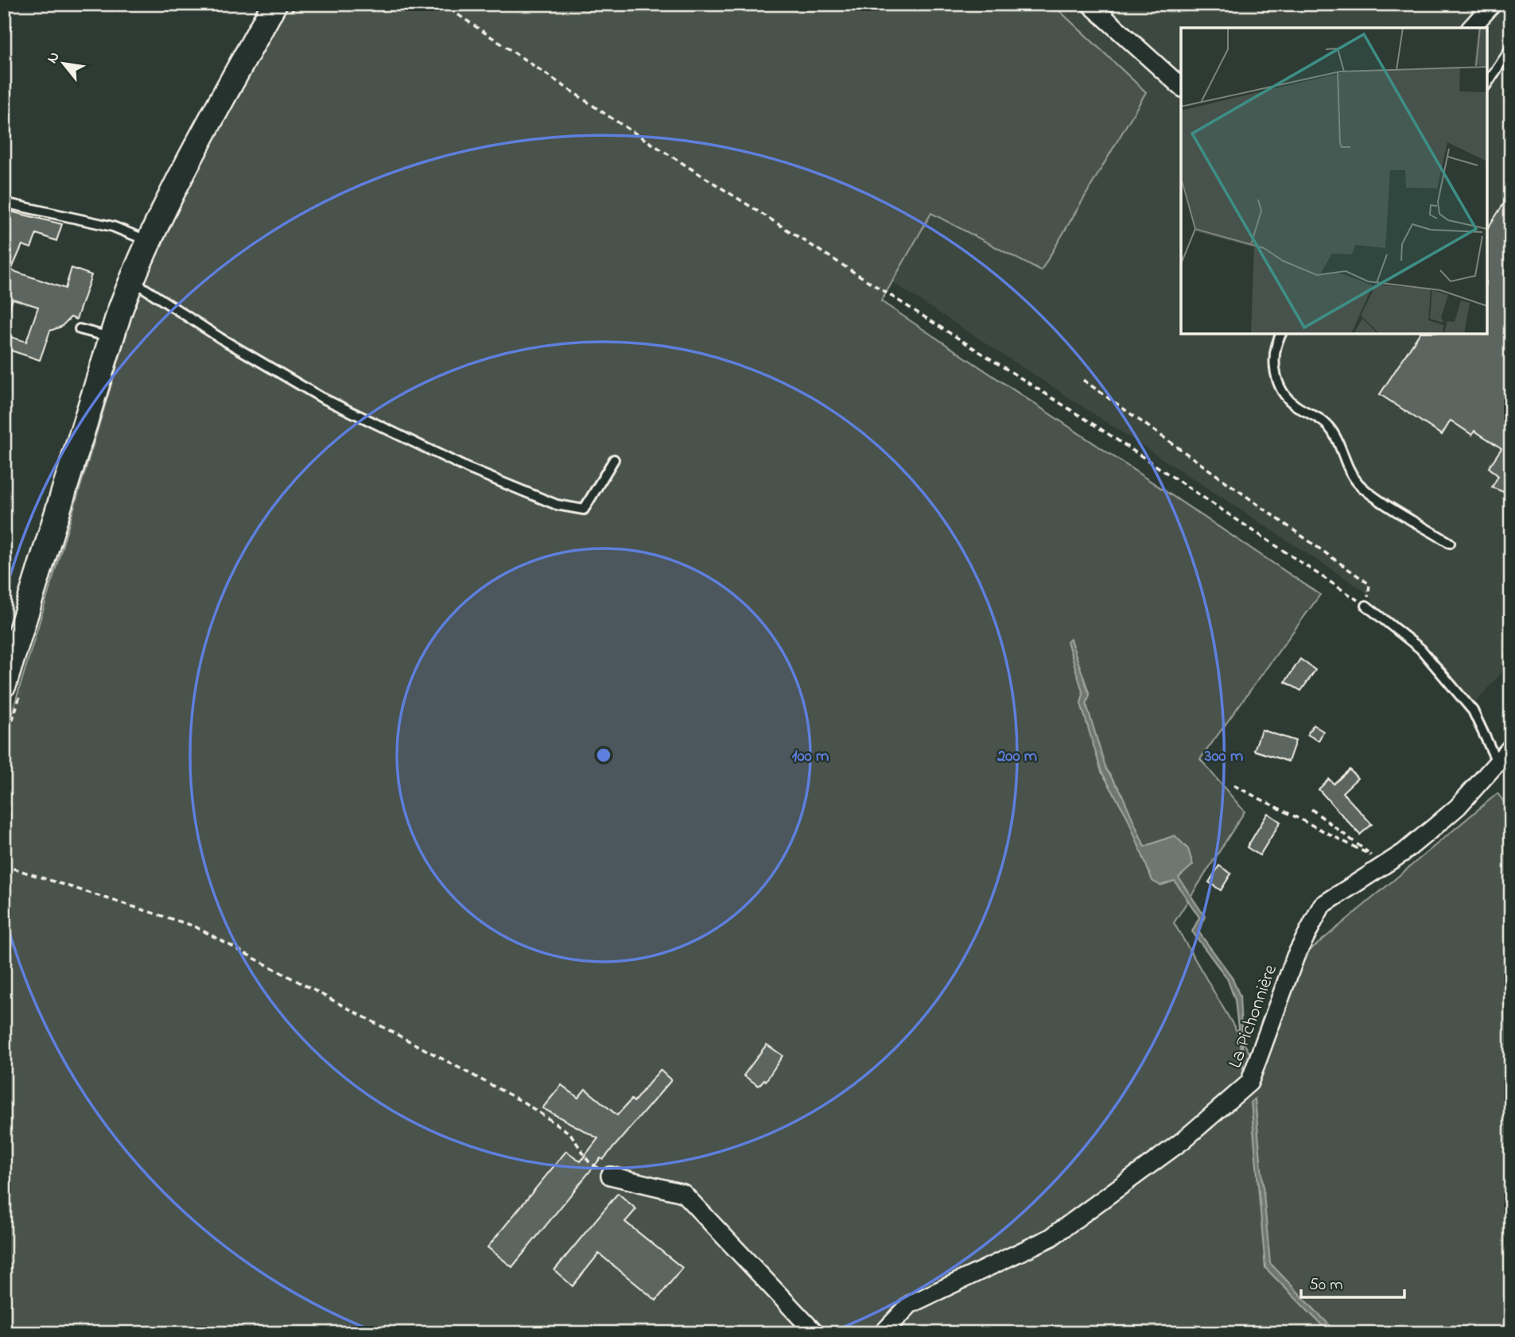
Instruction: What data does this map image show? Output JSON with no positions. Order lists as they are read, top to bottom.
{
  "streets": {
    "street": ["La Pichonnière"]
  },
  "scale_bar": "50 m",
  "north": "top left",
  "rings": ["100 m", "200 m", "300 m"]
}
